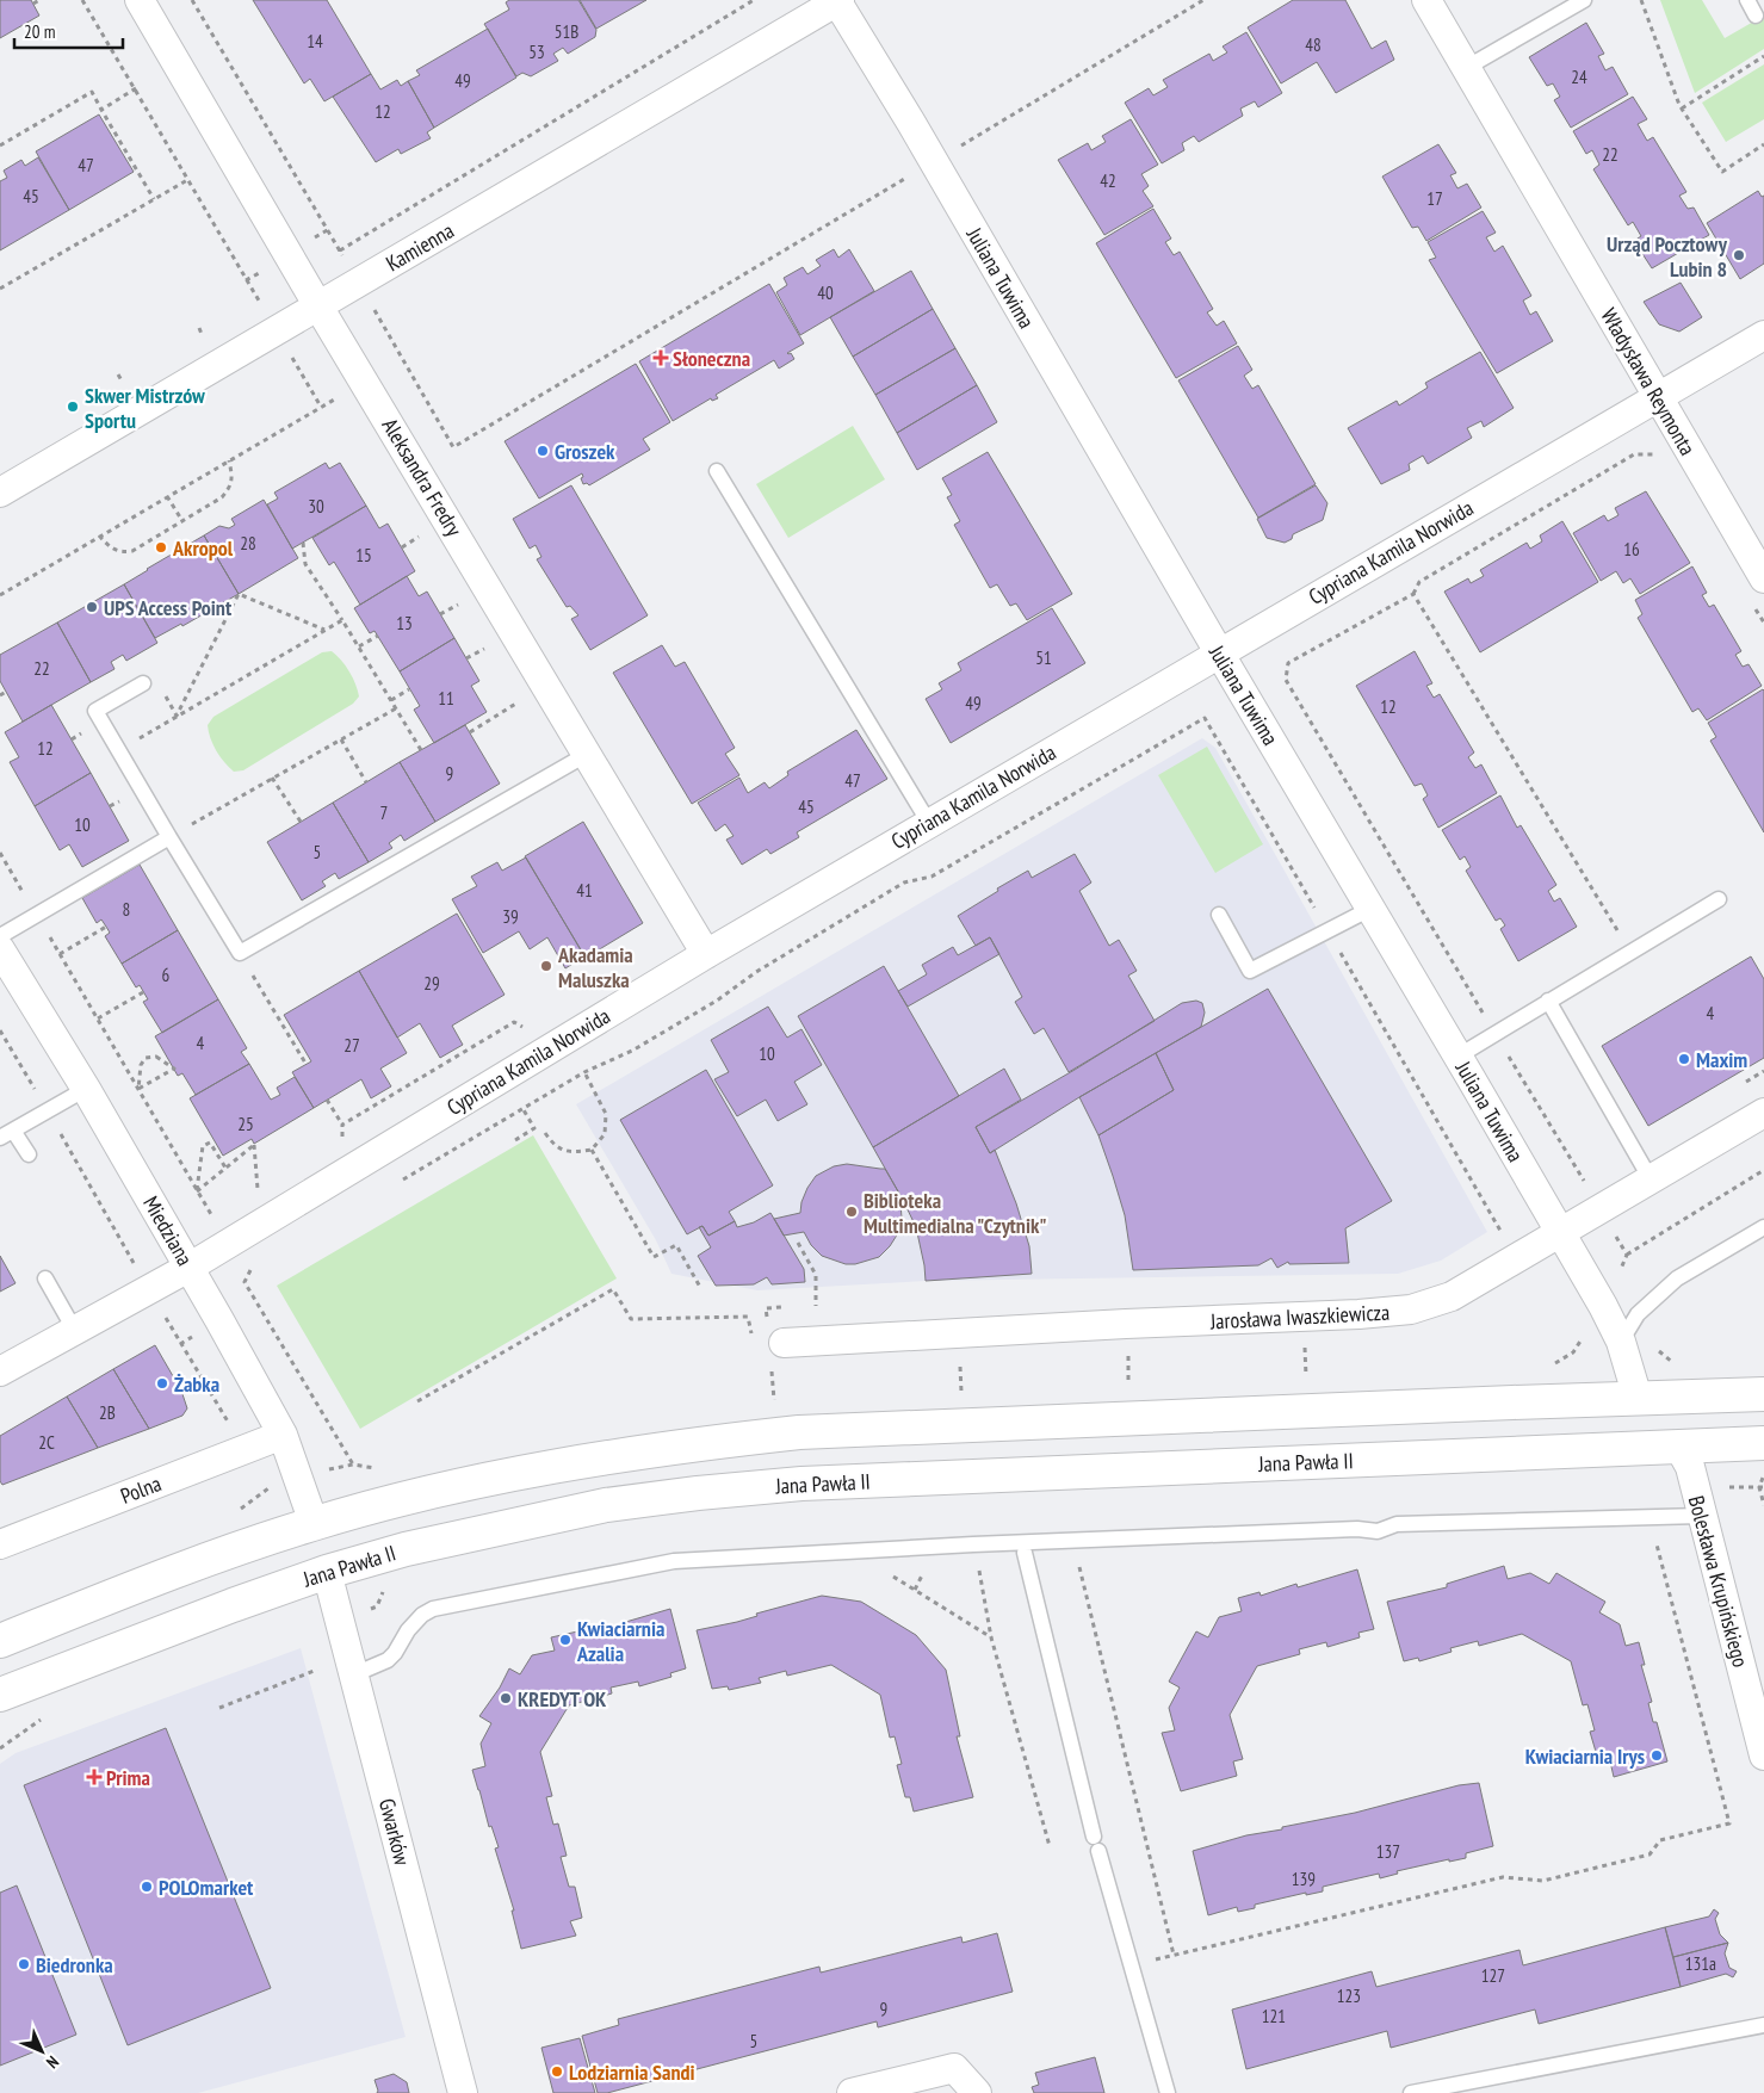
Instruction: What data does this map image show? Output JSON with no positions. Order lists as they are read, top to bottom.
{
  "streets": {
    "street": [
      "Kamienna",
      "Juliana Tuwima",
      "Władysława Reymonta",
      "Aleksandra Fredry",
      "Cypriana Kamila Norwida",
      "Miedziana",
      "Jarosława Iwaszkiewicza",
      "Jana Pawła II",
      "Polna",
      "Bolesława Krupińskiego",
      "Gwarków"
    ]
  },
  "crossings": [
    ["Kamienna", "Juliana Tuwima"],
    ["Kamienna", "Aleksandra Fredry"],
    ["Juliana Tuwima", "Cypriana Kamila Norwida"],
    ["Juliana Tuwima", "Jarosława Iwaszkiewicza"],
    ["Władysława Reymonta", "Cypriana Kamila Norwida"],
    ["Aleksandra Fredry", "Cypriana Kamila Norwida"],
    ["Cypriana Kamila Norwida", "Miedziana"],
    ["Miedziana", "Polna"],
    ["Jana Pawła II", "Bolesława Krupińskiego"],
    ["Jana Pawła II", "Gwarków"]
  ],
  "places": {
    "other": [
      "Urząd Pocztowy Lubin 8",
      "Skwer Mistrzów Sportu",
      "Groszek",
      "Akropol",
      "UPS Access Point",
      "Akadamia Maluszka",
      "Maxim",
      "Biblioteka Multimedialna \"Czytnik\"",
      "Żabka",
      "Kwiaciarnia Azalia",
      "KREDYT OK",
      "Kwiaciarnia Irys",
      "POLOmarket",
      "Biedronka",
      "Lodziarnia Sandi"
    ],
    "health": ["Słoneczna", "Prima"]
  },
  "house_numbers": [
    "51B",
    "14",
    "48",
    "53",
    "24",
    "49",
    "12",
    "22",
    "47",
    "42",
    "45",
    "17",
    "40",
    "30",
    "28",
    "16",
    "15",
    "13",
    "51",
    "22",
    "11",
    "49",
    "12",
    "12",
    "9",
    "47",
    "45",
    "7",
    "10",
    "5",
    "41",
    "8",
    "39",
    "6",
    "29",
    "4",
    "4",
    "27",
    "10",
    "25",
    "2B",
    "2C",
    "137",
    "139",
    "131a",
    "127",
    "123",
    "9",
    "121",
    "5"
  ],
  "scale_bar": "20 m",
  "north": "bottom right"
}
